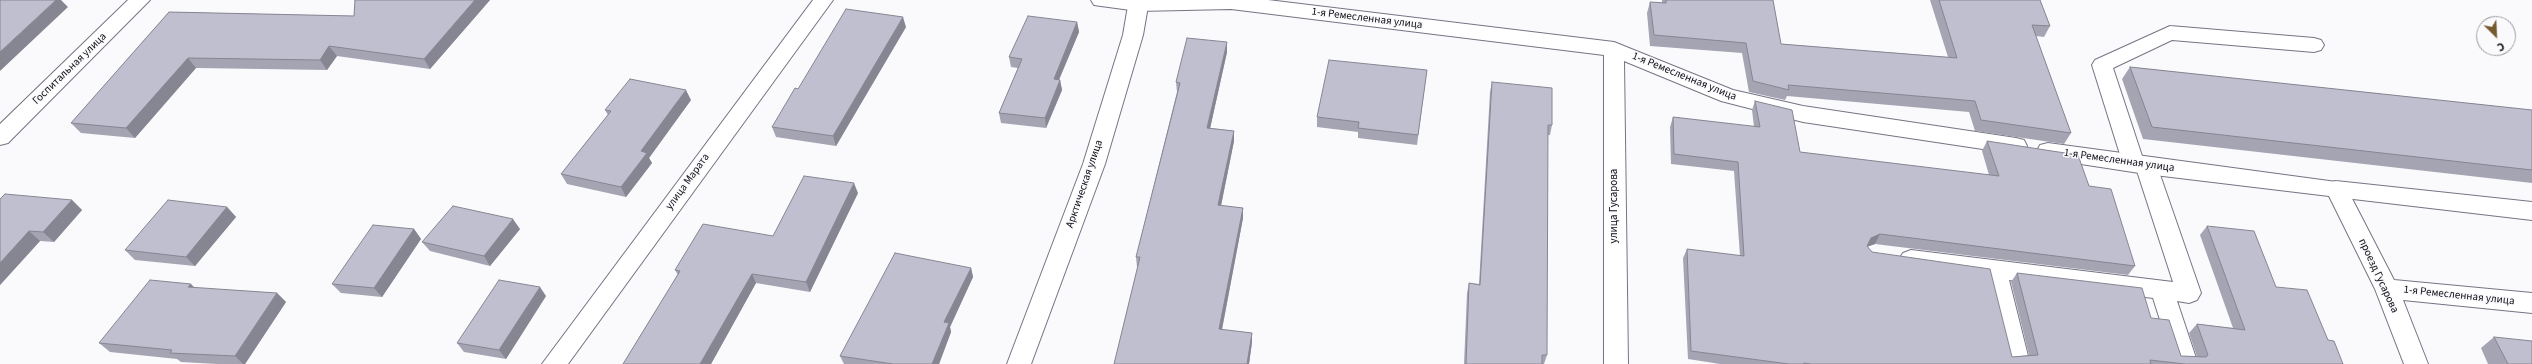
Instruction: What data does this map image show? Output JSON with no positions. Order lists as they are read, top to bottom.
{
  "streets": {
    "street": [
      "1-я Ремесленная улица",
      "Госпитальная улица",
      "улица Марата",
      "Арктическая улица",
      "улица Гусарова",
      "проезд Гусарова"
    ]
  },
  "crossings": [
    ["1-я Ремесленная улица", "Арктическая улица"],
    ["1-я Ремесленная улица", "улица Гусарова"],
    ["1-я Ремесленная улица", "проезд Гусарова"]
  ],
  "north": "bottom right"
}
